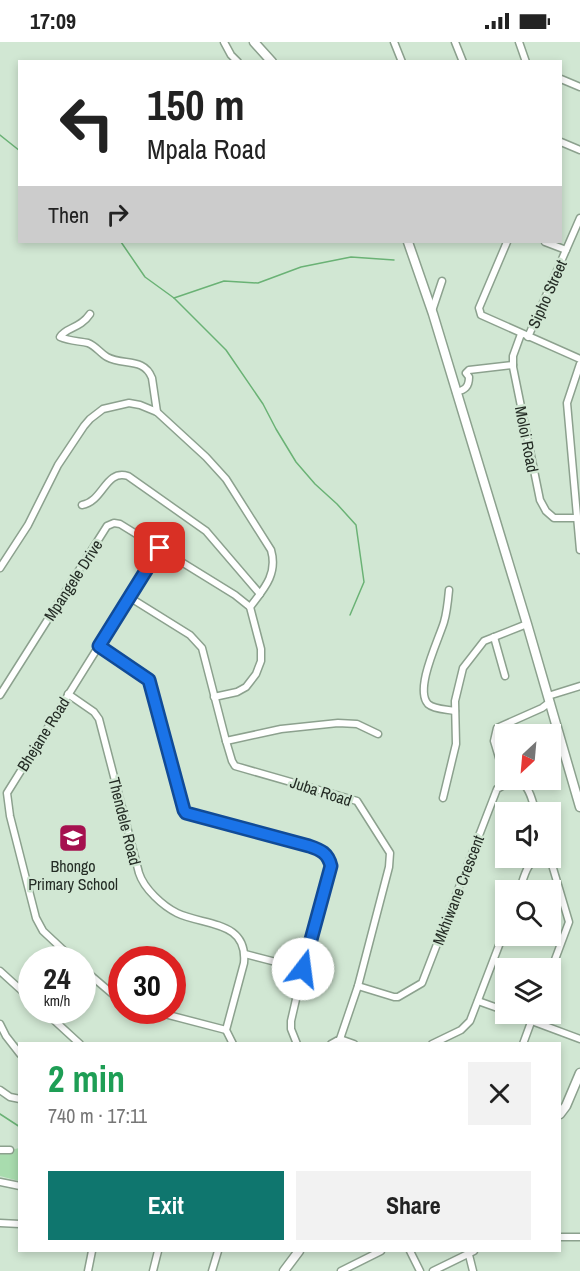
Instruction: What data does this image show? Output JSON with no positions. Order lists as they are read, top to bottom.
{
  "streets": {
    "street": [
      "Sipho Street",
      "Moloi Road",
      "Mpangele Drive",
      "Bhejane Road",
      "Juba Road",
      "Thendele Road",
      "Mkhiwane Crescent"
    ]
  },
  "crossings": [
    ["Sipho Street", "Moloi Road"],
    ["Mpangele Drive", "Bhejane Road"],
    ["Bhejane Road", "Juba Road"],
    ["Bhejane Road", "Thendele Road"],
    ["Juba Road", "Mkhiwane Crescent"]
  ],
  "places": {
    "school or university": ["Bhongo Primary School"]
  },
  "north": "bottom left",
  "page": {
    "status": "17:09",
    "turn": ["150 m", "Mpala Road"],
    "then": "Then",
    "speed": "24 km/h",
    "limit": "30",
    "heading": ["2 min", "740 m · 17:11"],
    "buttons": ["Exit", "Share"]
  }
}
